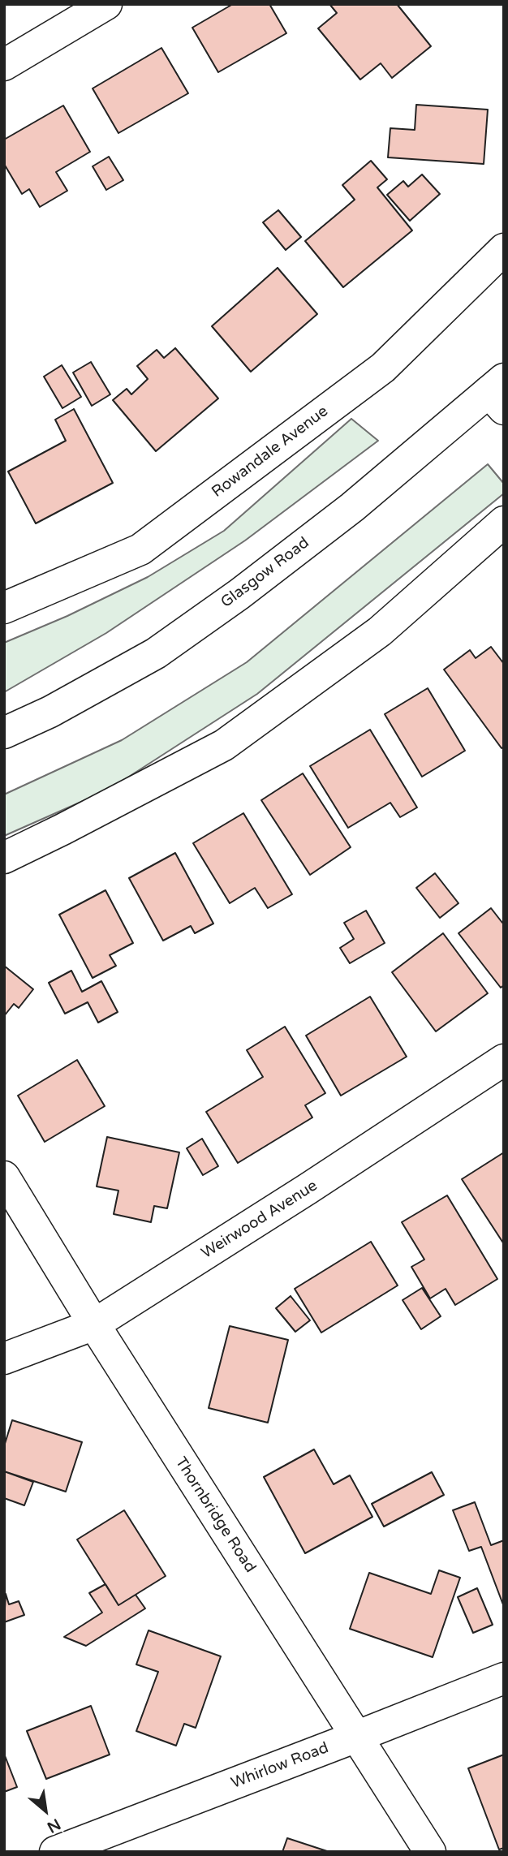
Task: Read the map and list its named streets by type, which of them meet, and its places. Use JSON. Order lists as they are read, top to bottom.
{
  "streets": {
    "street": [
      "Rowandale Avenue",
      "Glasgow Road",
      "Weirwood Avenue",
      "Thornbridge Road",
      "Whirlow Road"
    ]
  },
  "crossings": [
    ["Weirwood Avenue", "Thornbridge Road"],
    ["Thornbridge Road", "Whirlow Road"]
  ],
  "north": "bottom right"
}
